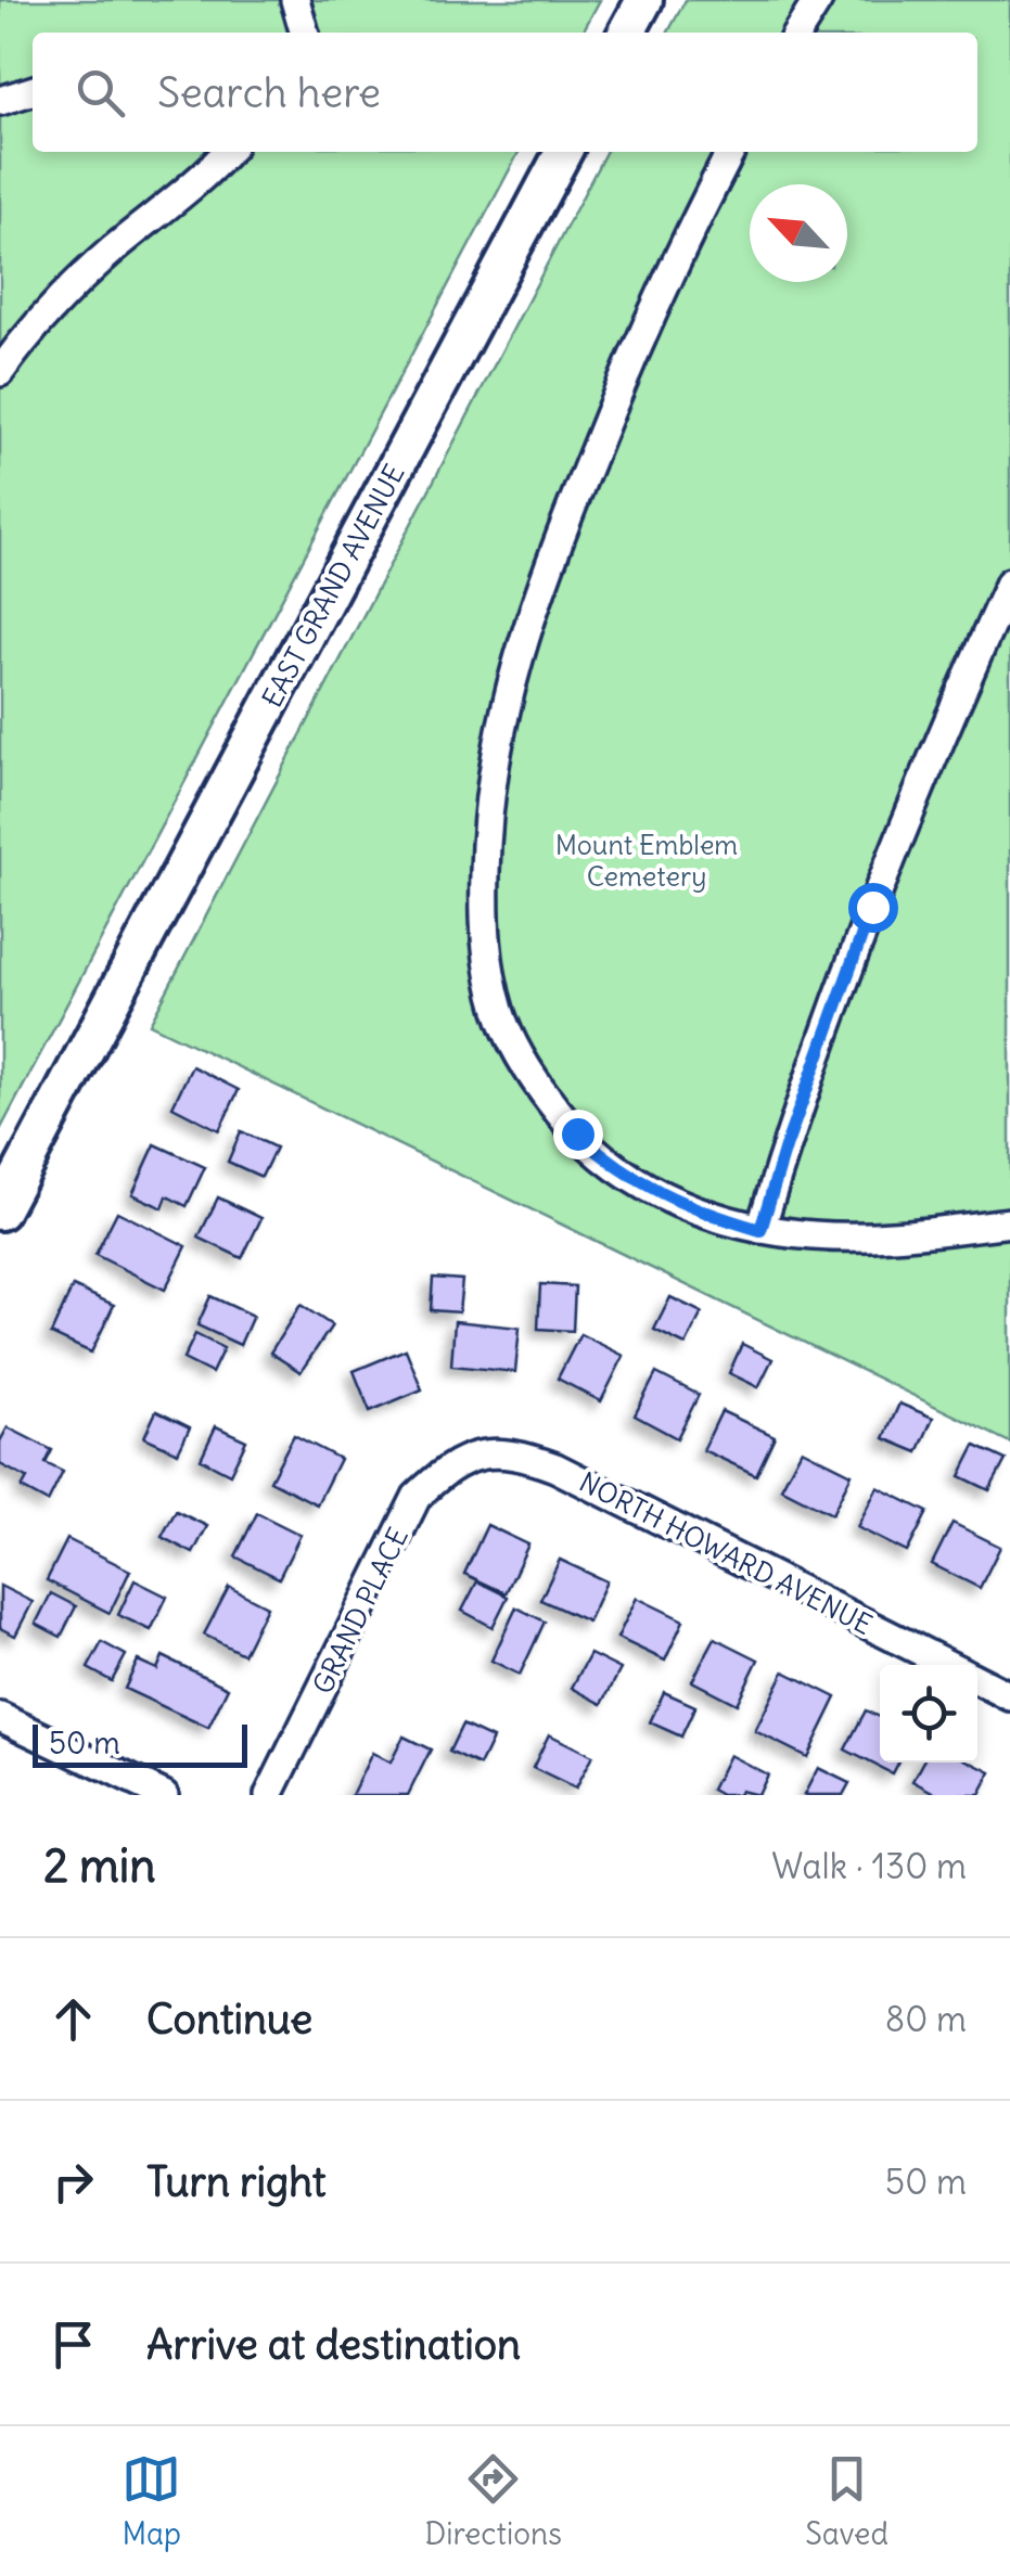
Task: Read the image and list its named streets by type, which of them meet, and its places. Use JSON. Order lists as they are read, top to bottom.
{
  "streets": {
    "main road": ["EAST GRAND AVENUE"],
    "street": ["NORTH HOWARD AVENUE", "GRAND PLACE"]
  },
  "crossings": [
    ["NORTH HOWARD AVENUE", "GRAND PLACE"]
  ],
  "parks": ["Mount Emblem Cemetery"],
  "scale_bar": "50 m",
  "north": "top left",
  "page": {
    "search": "Search here",
    "scale": "50 m",
    "heading": ["2 min", "Walk · 130 m"],
    "list": [
      ["Continue", "80 m"],
      ["Turn right", "50 m"],
      "Arrive at destination"
    ],
    "nav": ["Map", "Directions", "Saved"]
  }
}
